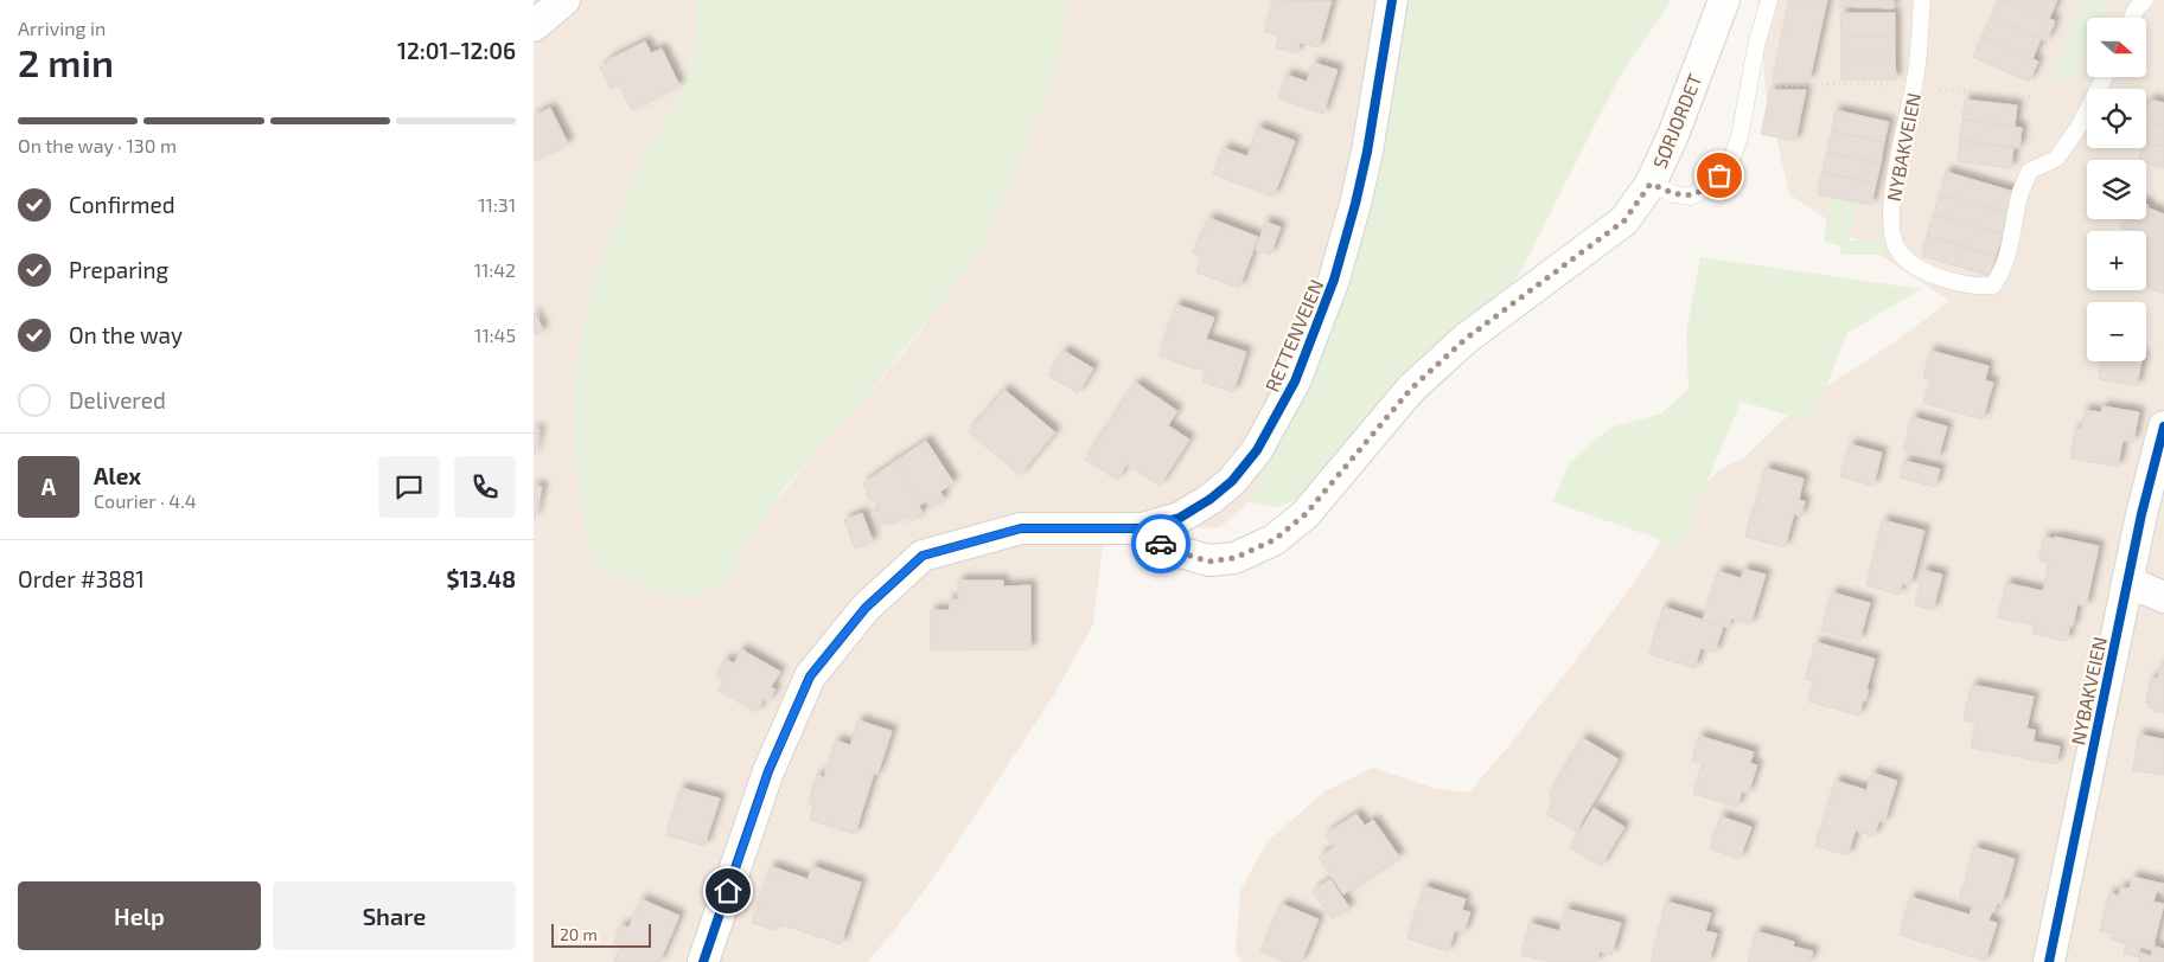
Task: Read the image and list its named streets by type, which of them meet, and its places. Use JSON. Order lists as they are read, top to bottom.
{
  "streets": {
    "street": ["SØRJORDET", "NYBAKVEIEN", "RETTENVEIEN"]
  },
  "crossings": [
    ["SØRJORDET", "RETTENVEIEN"]
  ],
  "scale_bar": "20 m",
  "north": "right",
  "page": {
    "heading": ["2 min", "Arriving in", "12:01–12:06"],
    "panel": [
      "Alex",
      "Courier · 4.4",
      "Order #3881",
      "$13.48"
    ],
    "map_buttons": ["+", "−"],
    "bar": "On the way · 130 m",
    "list": [
      ["Confirmed", "11:31"],
      ["Preparing", "11:42"],
      ["On the way", "11:45"],
      "Delivered"
    ],
    "round": "A",
    "buttons": ["Help", "Share"],
    "scale": "20 m"
  }
}
